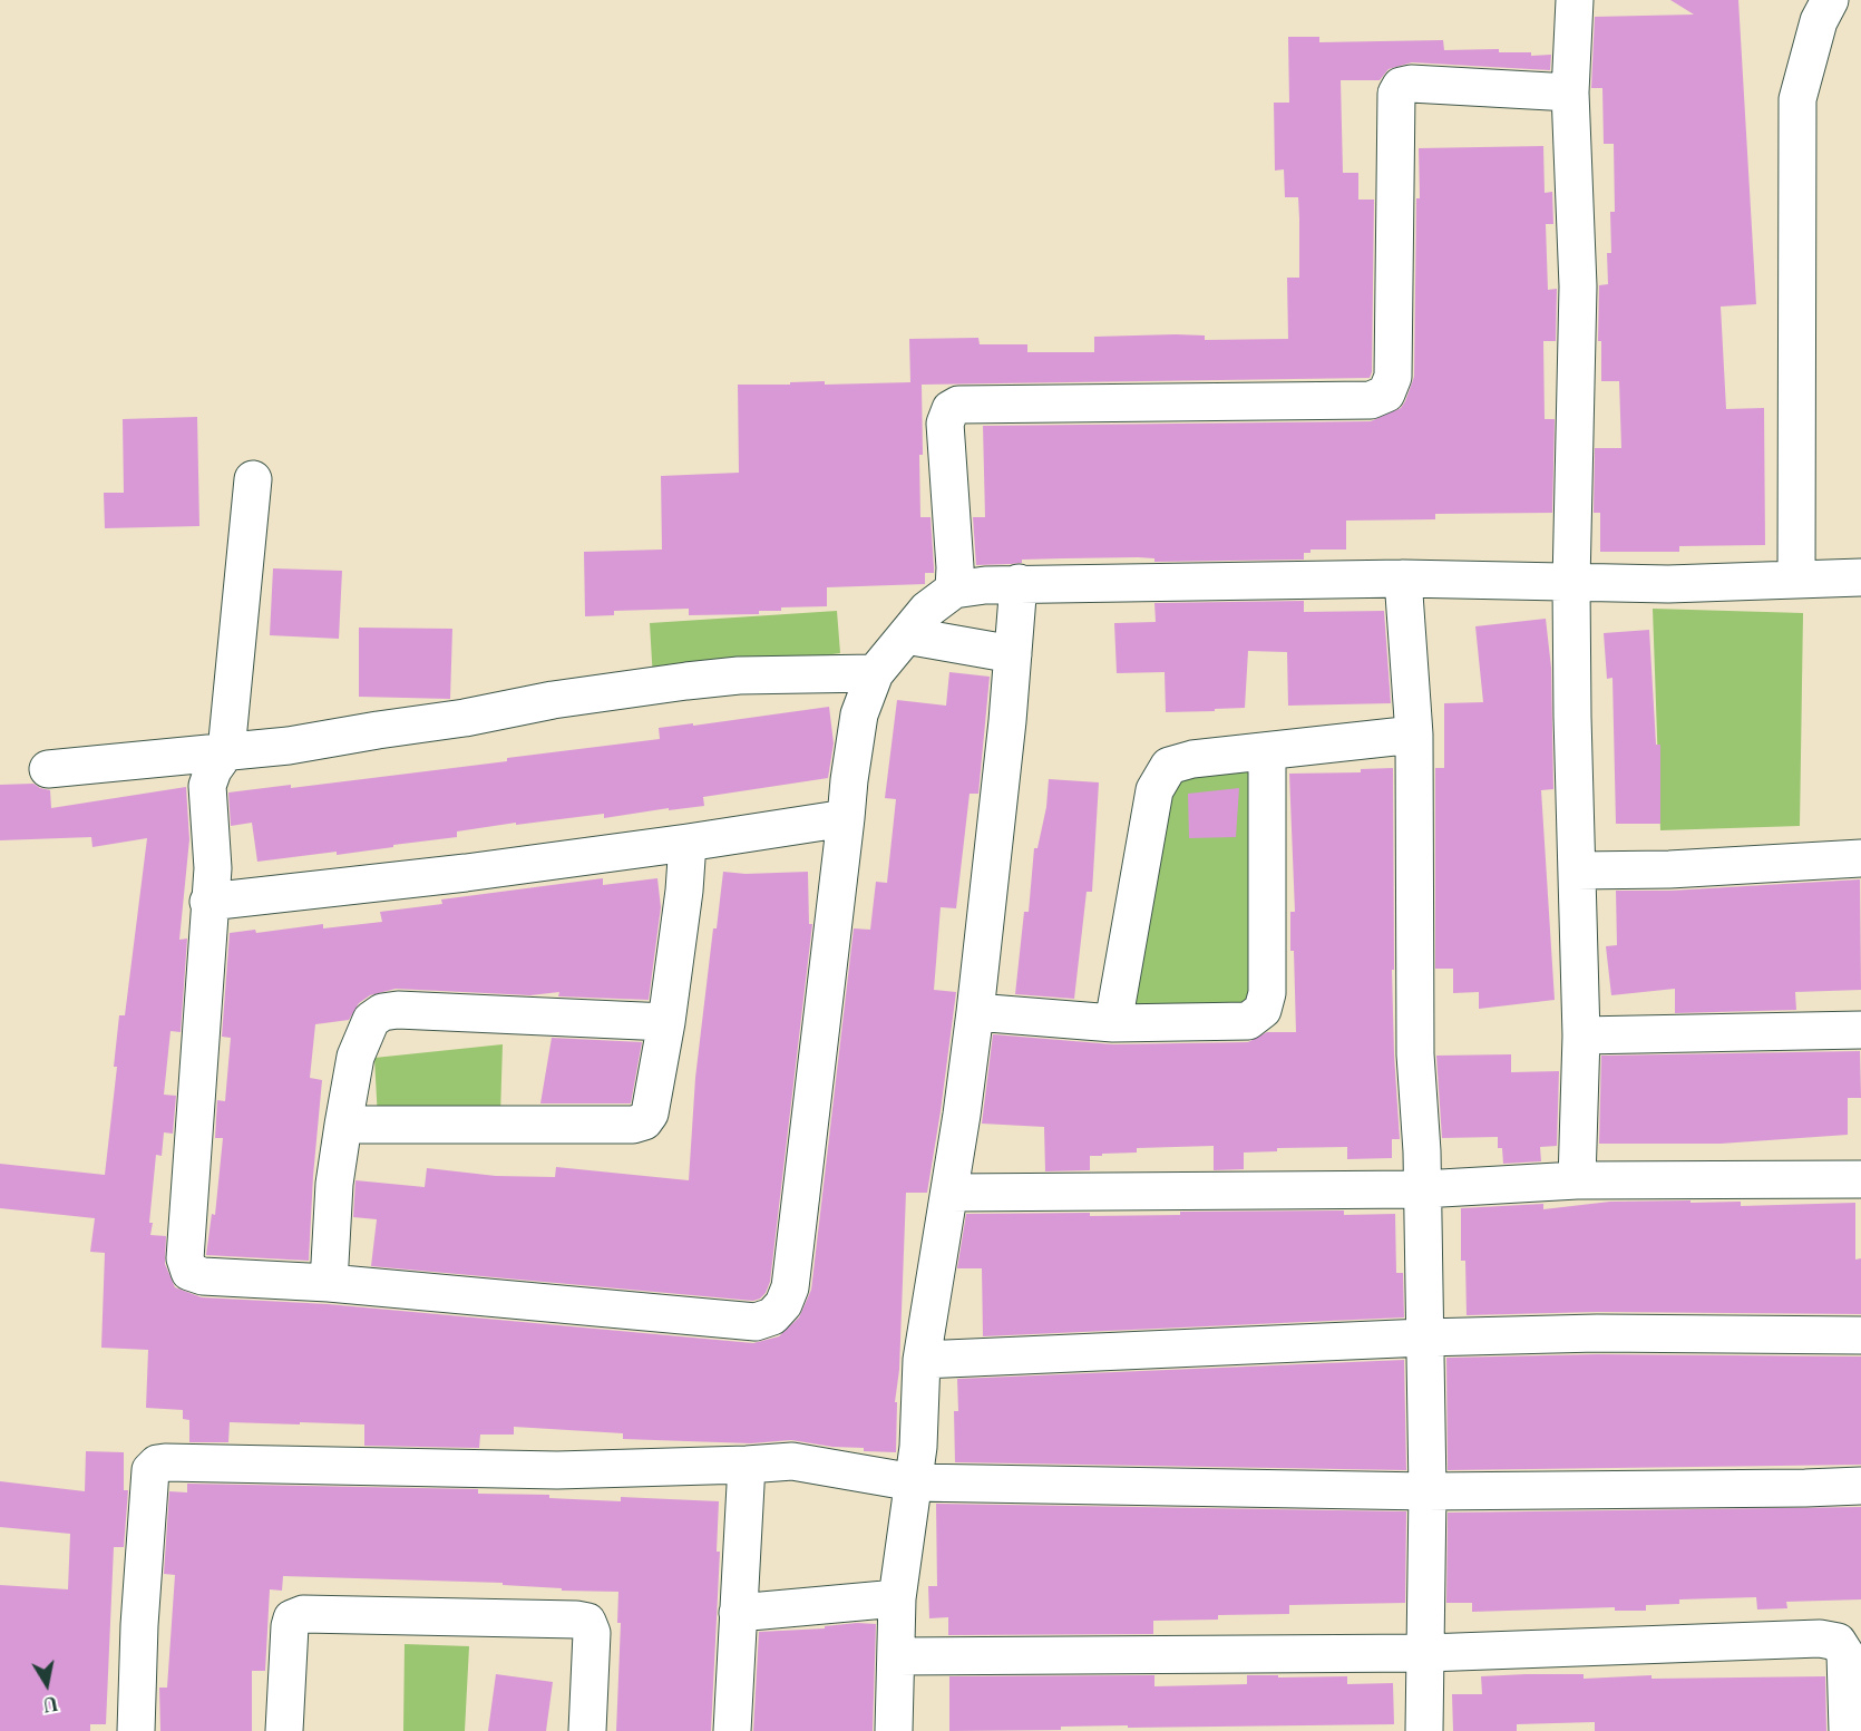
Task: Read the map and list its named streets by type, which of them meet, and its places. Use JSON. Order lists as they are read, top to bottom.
{
  "north": "bottom"
}
